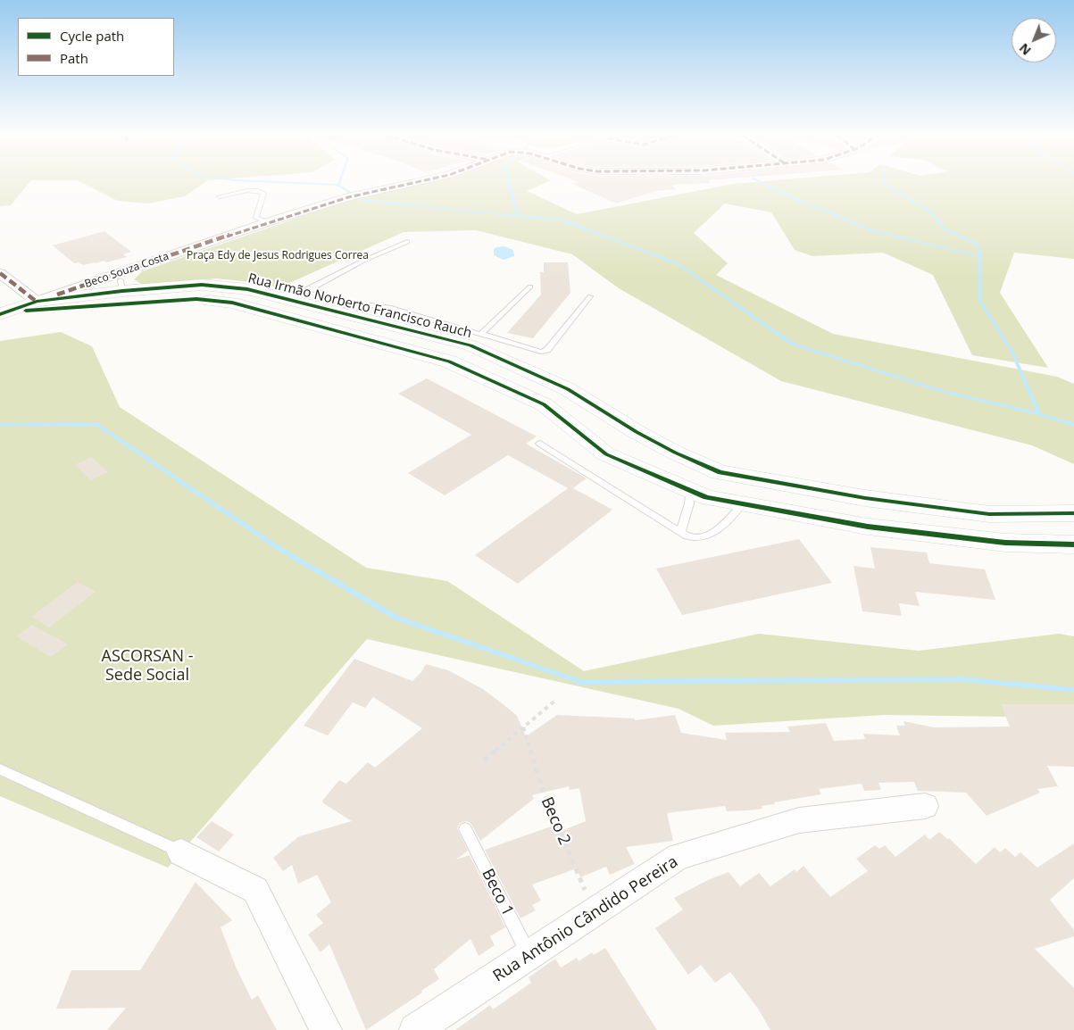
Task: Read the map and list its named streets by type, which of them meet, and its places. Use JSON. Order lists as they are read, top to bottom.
{
  "streets": {
    "street": ["Beco Souza Costa", "Rua Irmão Norberto Francisco Rauch", "Rua Antônio Cândido Pereira"],
    "lane": ["Beco 1"],
    "path": ["Beco 2"]
  },
  "crossings": [
    ["Beco Souza Costa", "Rua Irmão Norberto Francisco Rauch"],
    ["Beco 2", "Rua Antônio Cândido Pereira"],
    ["Beco 1", "Rua Antônio Cândido Pereira"]
  ],
  "parks": ["Praça Edy de Jesus Rodrigues Correa", "ASCORSAN - Sede Social"],
  "legend": ["Cycle path", "Path"],
  "north": "bottom left"
}
